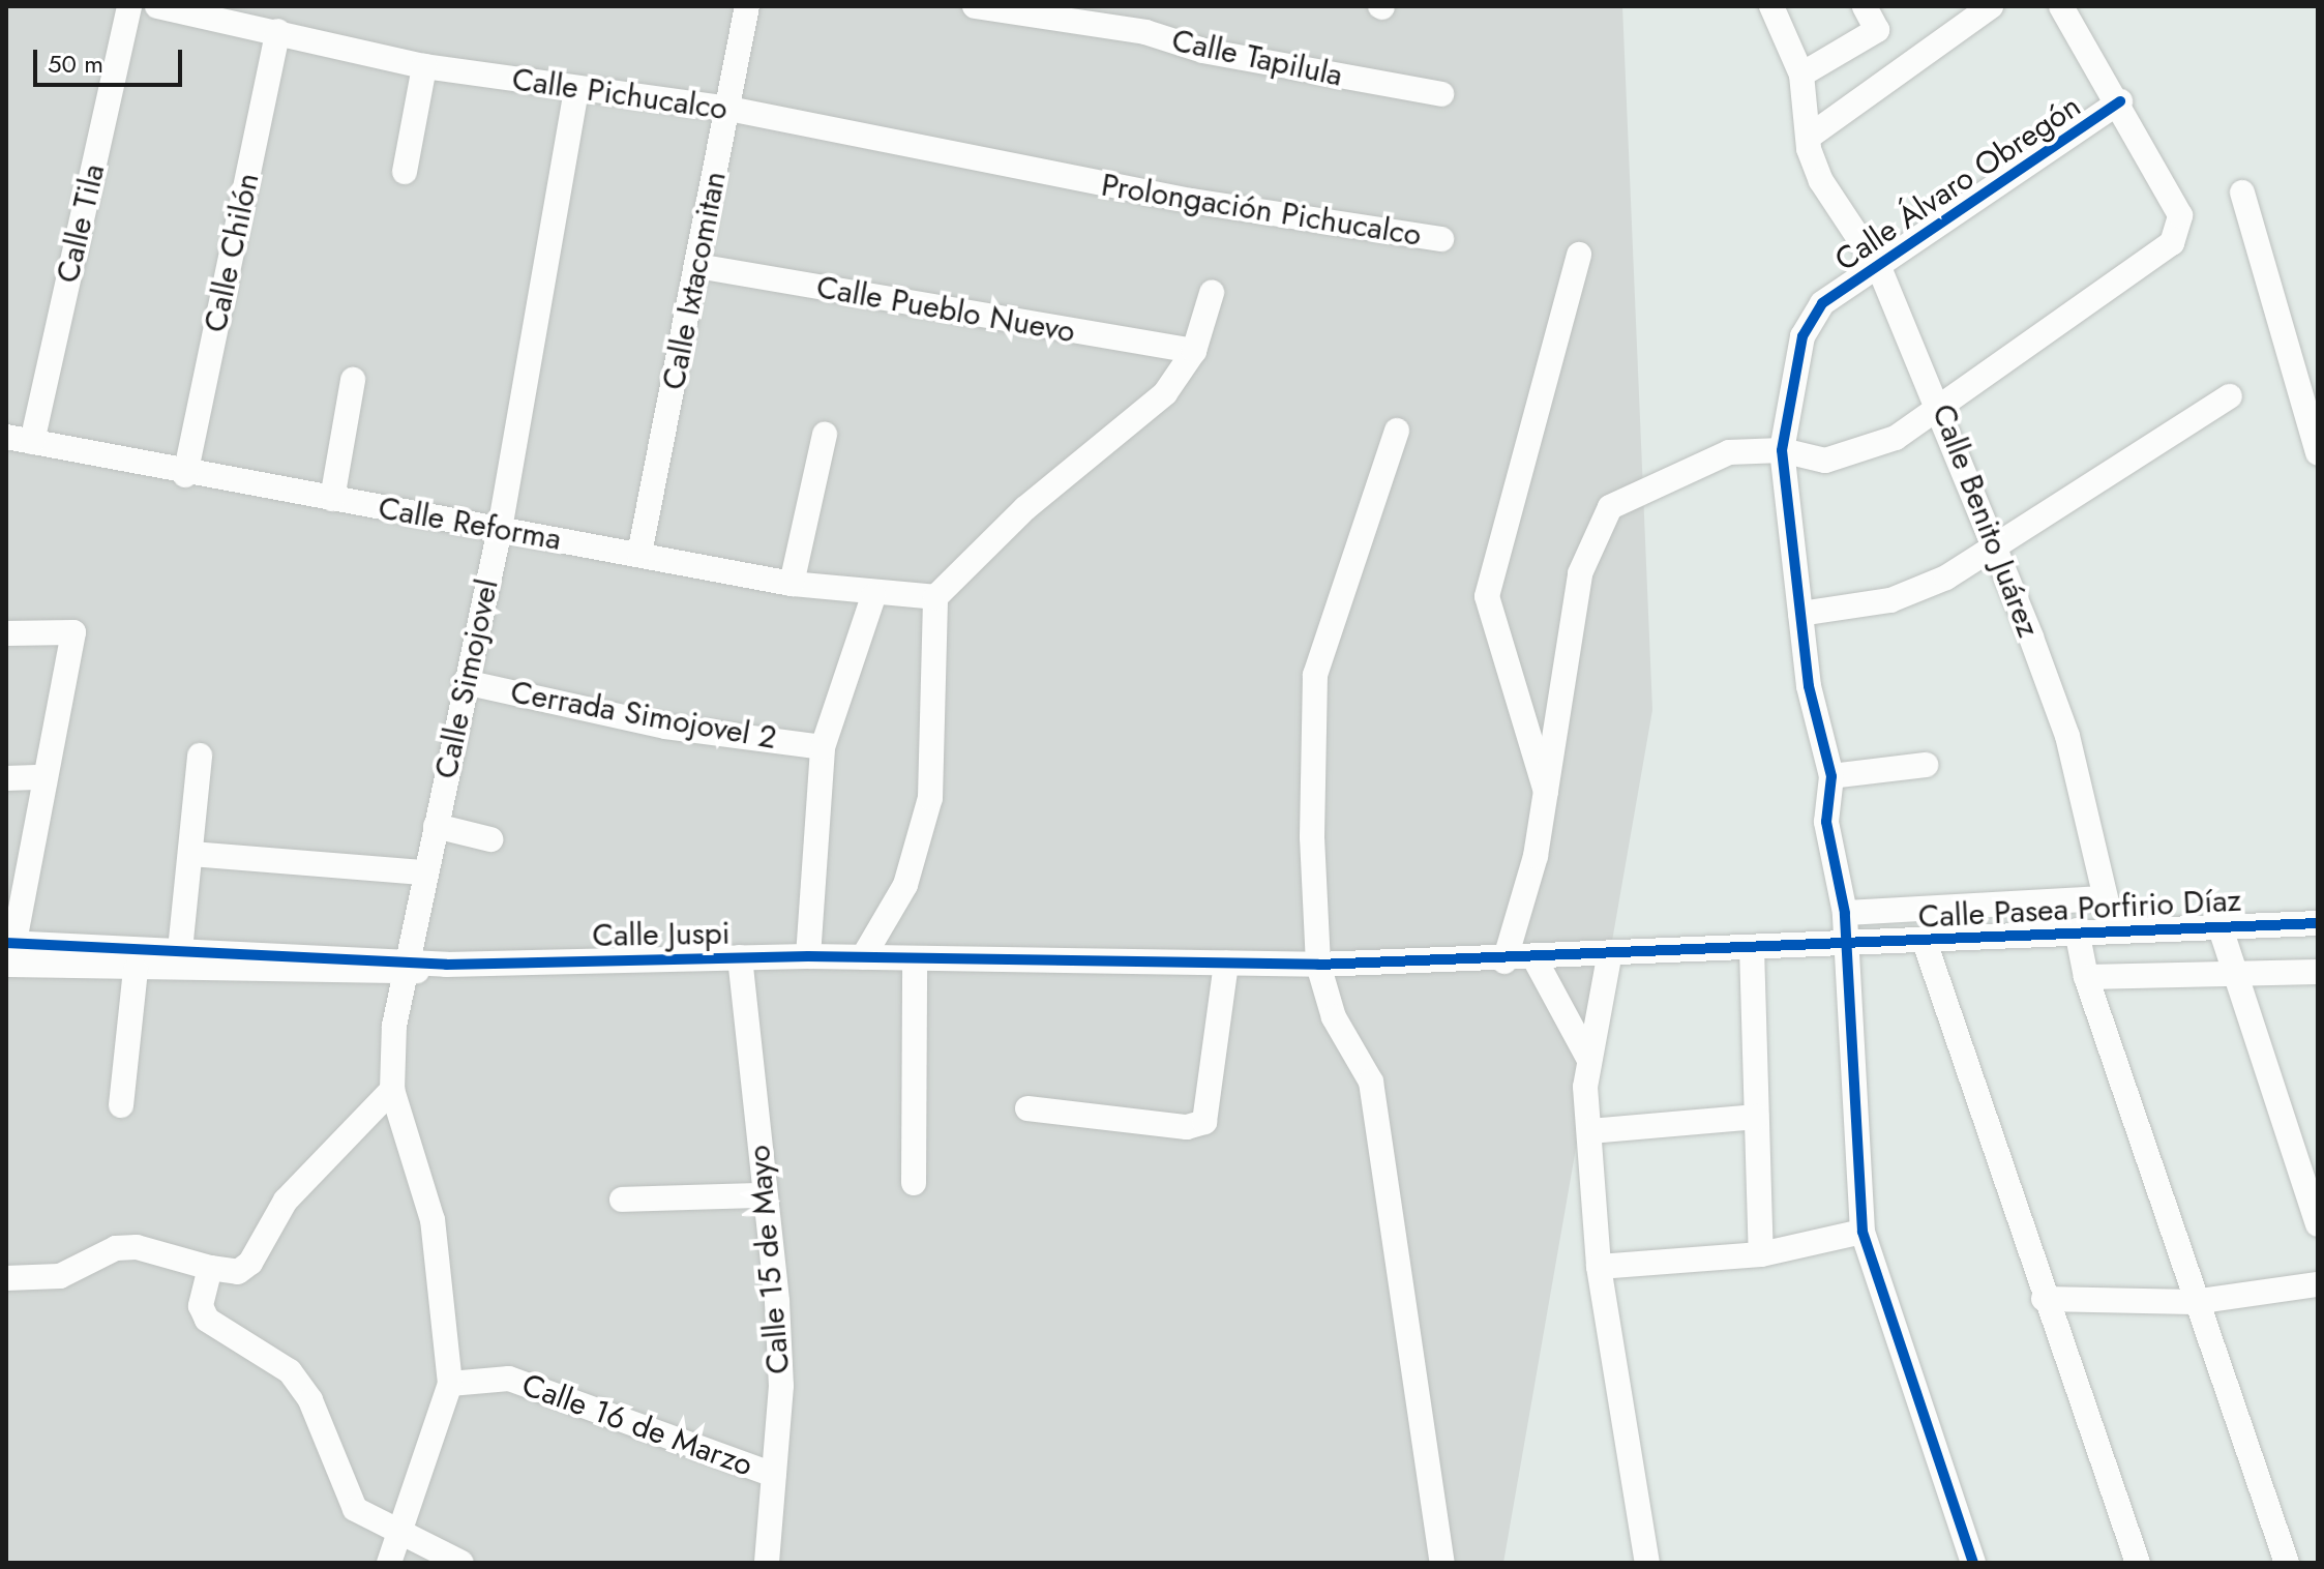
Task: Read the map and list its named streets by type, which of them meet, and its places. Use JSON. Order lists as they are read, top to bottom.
{
  "streets": {
    "street": [
      "Calle Tapilula",
      "Calle Pichucalco",
      "Calle Álvaro Obregón",
      "Prolongación Pichucalco",
      "Calle Tila",
      "Calle Chilón",
      "Calle Ixtacomitan",
      "Calle Pueblo Nuevo",
      "Calle Benito Juárez",
      "Calle Reforma",
      "Calle Simojovel",
      "Cerrada Simojovel 2",
      "Calle Pasea Porfirio Díaz",
      "Calle Juspi",
      "Calle 15 de Mayo",
      "Calle 16 de Marzo"
    ]
  },
  "crossings": [
    ["Calle Pichucalco", "Prolongación Pichucalco"],
    ["Calle Pichucalco", "Calle Chilón"],
    ["Calle Pichucalco", "Calle Ixtacomitan"],
    ["Calle Pichucalco", "Calle Simojovel"],
    ["Calle Álvaro Obregón", "Calle Benito Juárez"],
    ["Calle Tila", "Calle Reforma"],
    ["Calle Chilón", "Calle Reforma"],
    ["Calle Ixtacomitan", "Calle Pueblo Nuevo"],
    ["Calle Ixtacomitan", "Calle Reforma"],
    ["Calle Benito Juárez", "Calle Pasea Porfirio Díaz"],
    ["Calle Reforma", "Calle Simojovel"],
    ["Calle Simojovel", "Cerrada Simojovel 2"],
    ["Calle Simojovel", "Calle Juspi"],
    ["Calle Pasea Porfirio Díaz", "Calle Juspi"],
    ["Calle Juspi", "Calle 15 de Mayo"],
    ["Calle 15 de Mayo", "Calle 16 de Marzo"]
  ],
  "scale_bar": "50 m"
}
